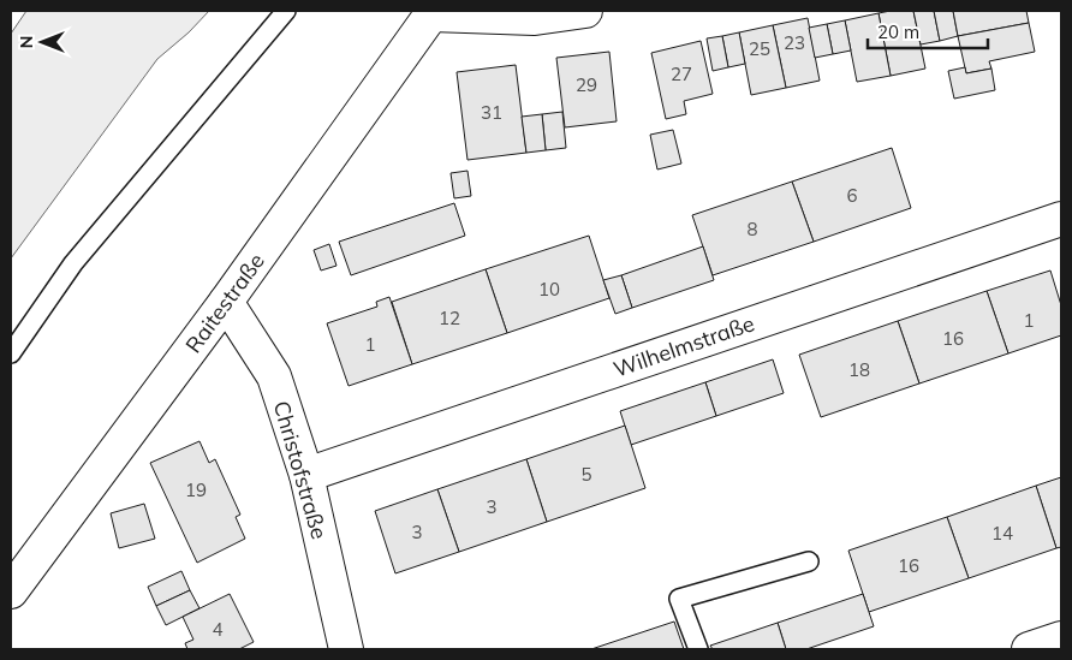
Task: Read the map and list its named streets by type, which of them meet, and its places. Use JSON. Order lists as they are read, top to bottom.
{
  "streets": {
    "street": ["Raitestraße", "Wilhelmstraße", "Christofstraße"]
  },
  "crossings": [
    ["Raitestraße", "Christofstraße"],
    ["Wilhelmstraße", "Christofstraße"]
  ],
  "house_numbers": [
    "23",
    "25",
    "27",
    "29",
    "31",
    "6",
    "8",
    "10",
    "12",
    "1",
    "16",
    "1",
    "18",
    "5",
    "19",
    "3",
    "3",
    "14",
    "16",
    "4"
  ],
  "scale_bar": "20 m",
  "north": "left"
}
